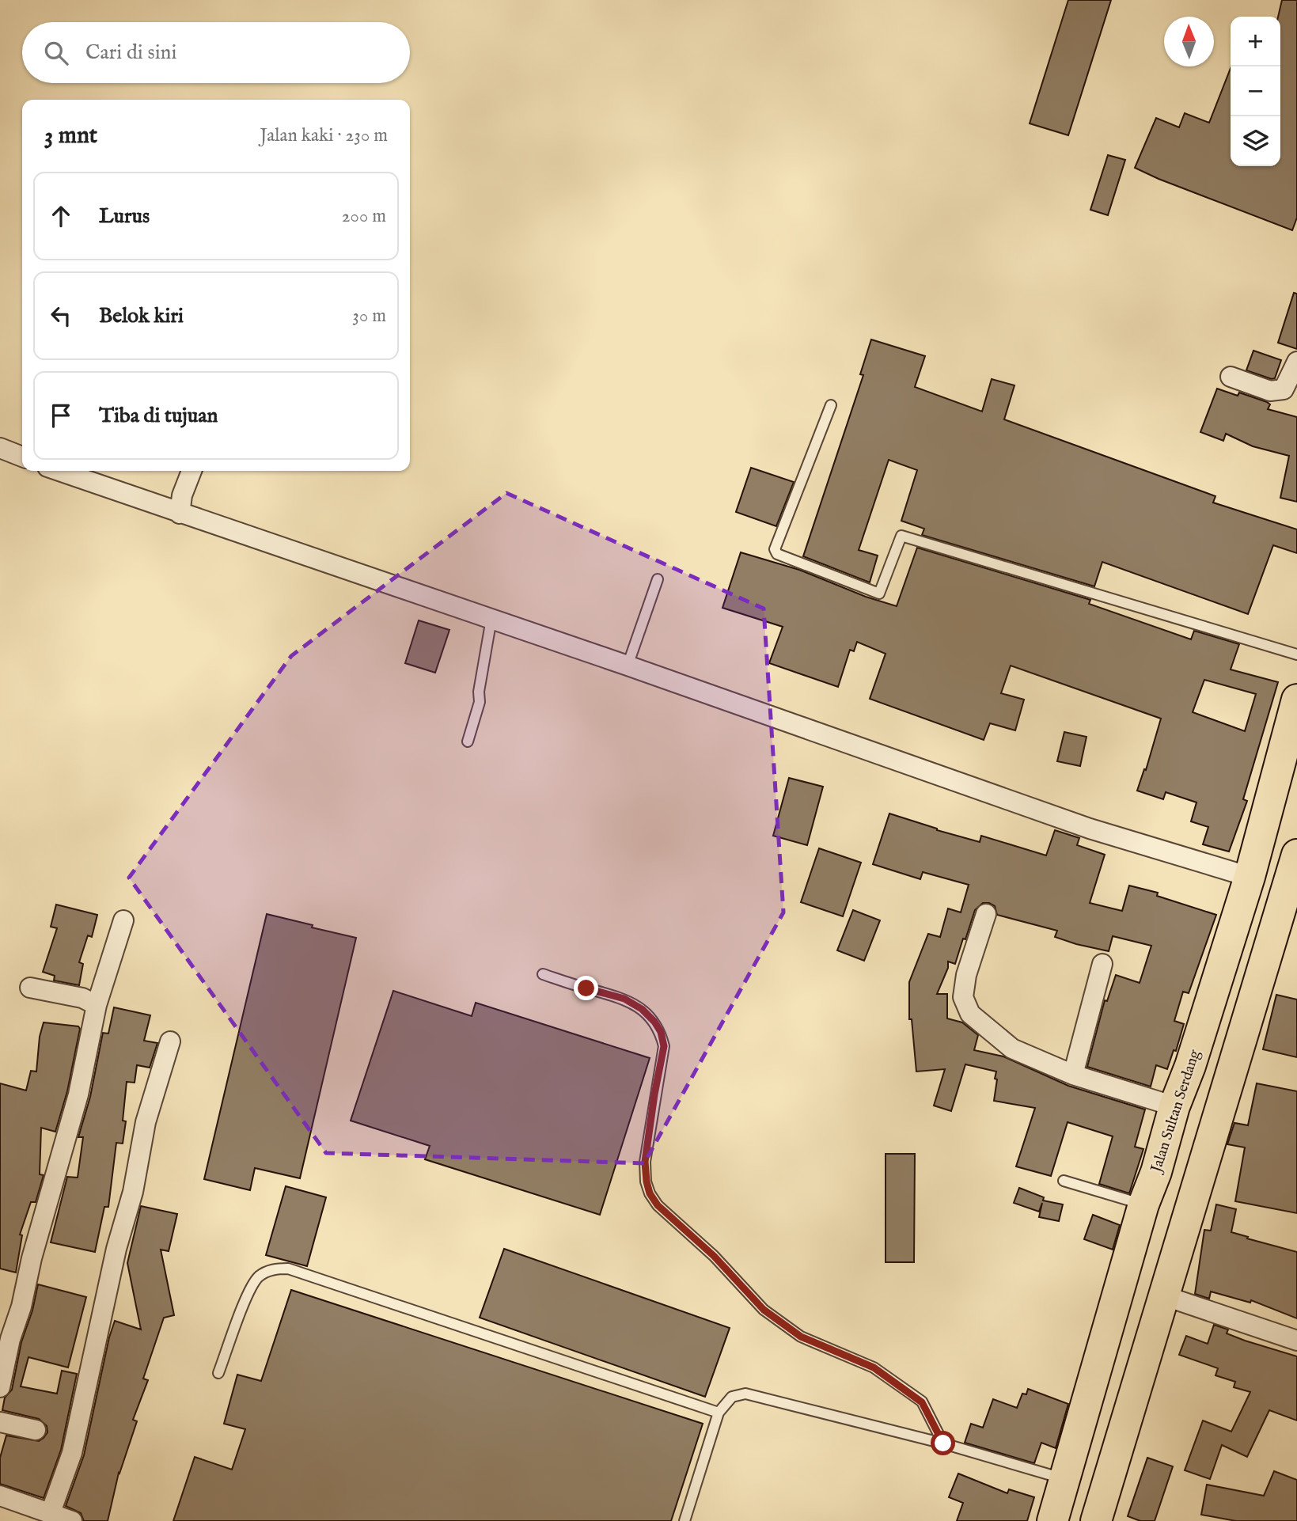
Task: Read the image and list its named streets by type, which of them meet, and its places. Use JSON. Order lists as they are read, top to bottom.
{
  "streets": {
    "highway": ["Jalan Sultan Serdang"]
  },
  "north": "top",
  "page": {
    "map_buttons": ["+", "−"],
    "search": "Cari di sini",
    "heading": ["3 mnt", "Jalan kaki · 230 m"],
    "list": [
      ["Lurus", "200 m"],
      ["Belok kiri", "30 m"],
      "Tiba di tujuan"
    ]
  }
}
